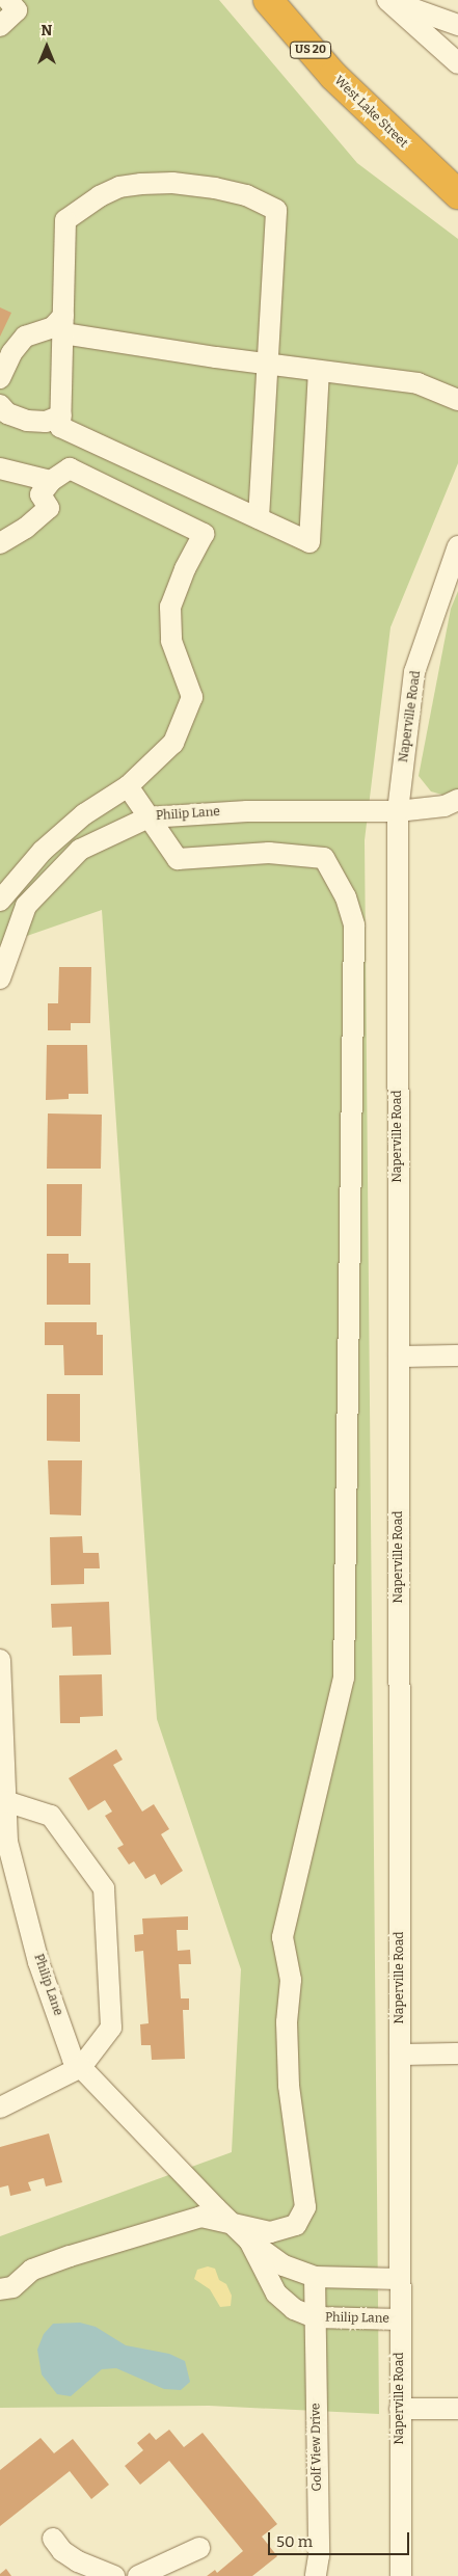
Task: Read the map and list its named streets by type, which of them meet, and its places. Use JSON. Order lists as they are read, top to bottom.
{
  "streets": {
    "highway": ["US 20", "West Lake Street"],
    "street": ["Naperville Road", "Philip Lane", "Golf View Drive"]
  },
  "crossings": [
    ["Naperville Road", "Philip Lane"],
    ["Philip Lane", "Golf View Drive"]
  ],
  "scale_bar": "50 m",
  "north": "top"
}
